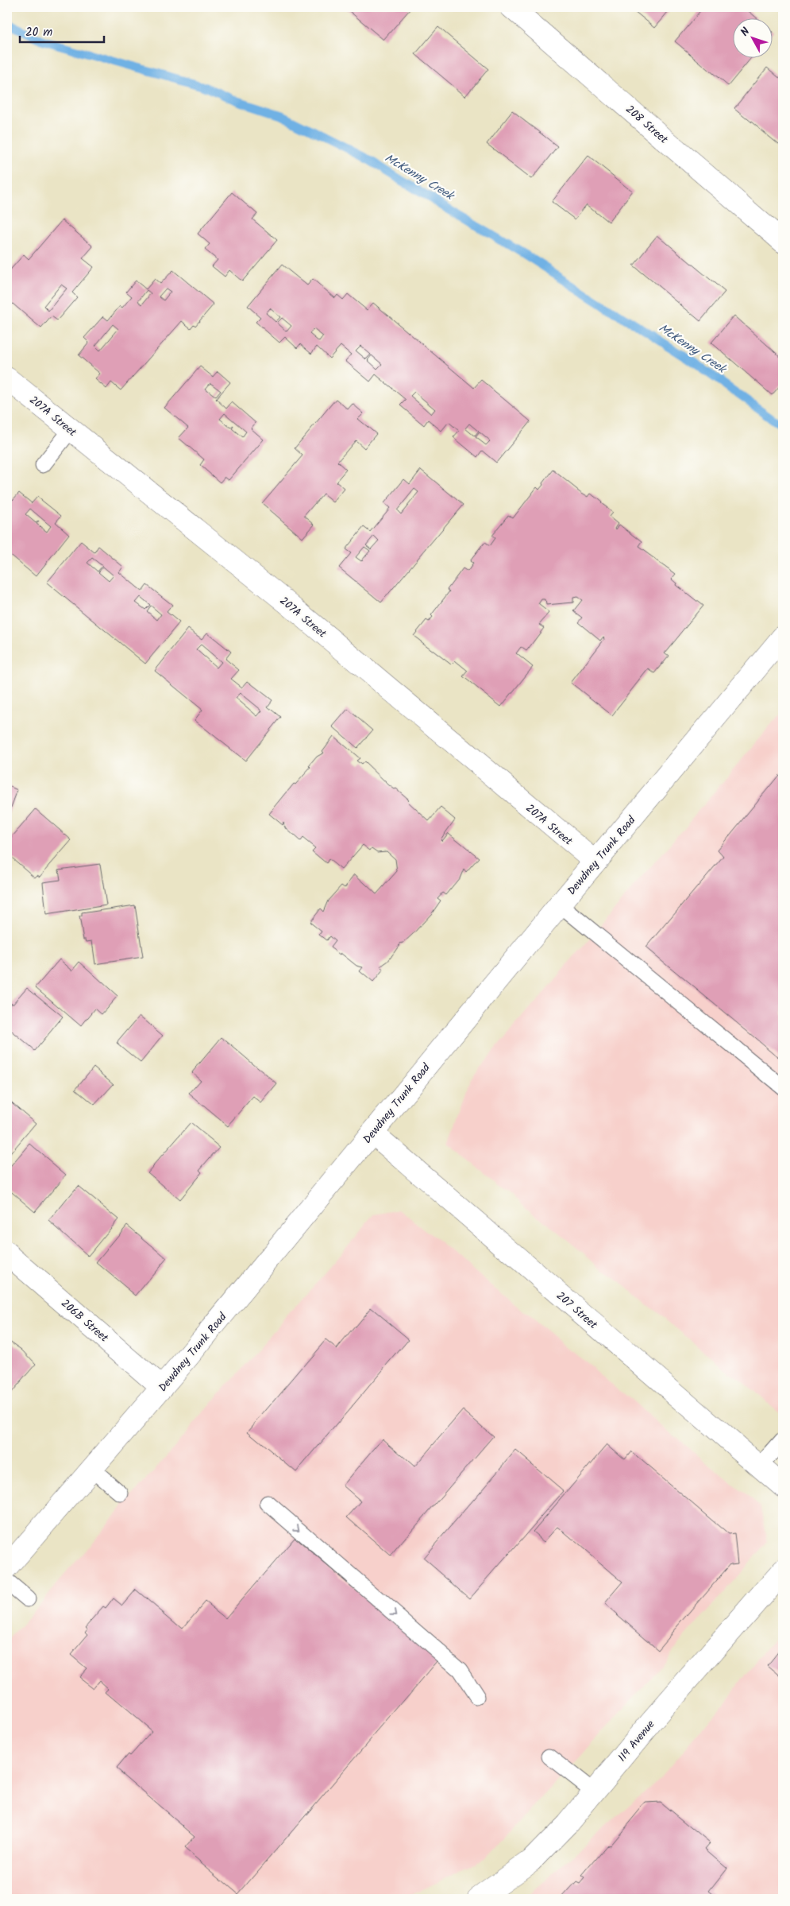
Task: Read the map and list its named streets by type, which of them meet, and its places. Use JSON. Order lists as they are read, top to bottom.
{
  "streets": {
    "street": [
      "208 Street",
      "207A Street",
      "Dewdney Trunk Road",
      "207 Street",
      "206B Street",
      "119 Avenue"
    ]
  },
  "crossings": [
    ["207A Street", "Dewdney Trunk Road"],
    ["Dewdney Trunk Road", "207 Street"],
    ["Dewdney Trunk Road", "206B Street"]
  ],
  "water": ["McKenny Creek"],
  "scale_bar": "20 m",
  "north": "top left"
}
